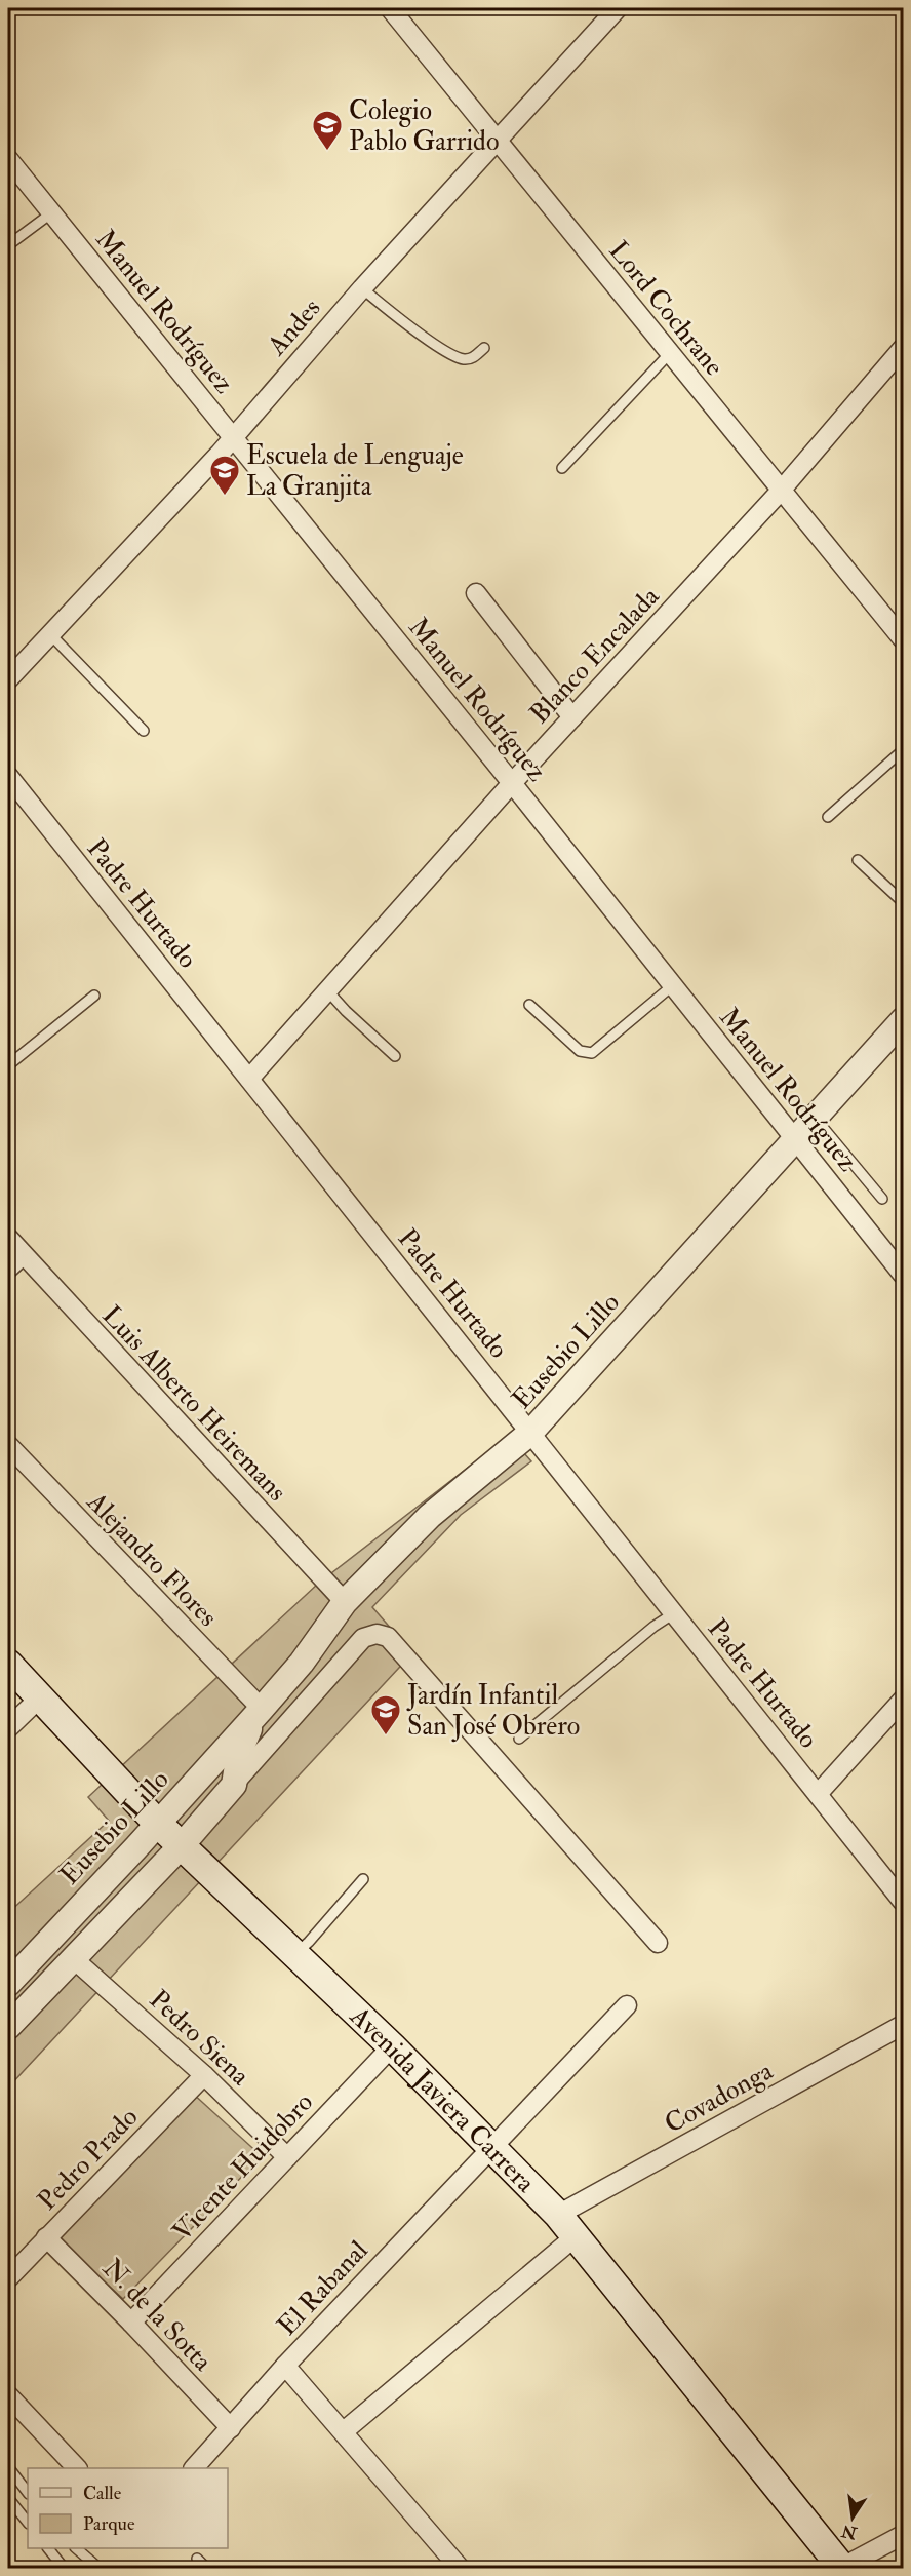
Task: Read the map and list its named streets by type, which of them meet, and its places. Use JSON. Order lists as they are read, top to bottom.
{
  "streets": {
    "main road": ["Avenida Javiera Carrera"],
    "street": [
      "Lord Cochrane",
      "Manuel Rodríguez",
      "Andes",
      "Blanco Encalada",
      "Padre Hurtado",
      "Eusebio Lillo",
      "Luis Alberto Heiremans",
      "Alejandro Flores",
      "Pedro Siena",
      "Covadonga",
      "Pedro Prado",
      "Vicente Huidobro",
      "El Rabanal",
      "N. de la Sotta"
    ]
  },
  "crossings": [
    ["Lord Cochrane", "Andes"],
    ["Lord Cochrane", "Blanco Encalada"],
    ["Manuel Rodríguez", "Andes"],
    ["Manuel Rodríguez", "Blanco Encalada"],
    ["Manuel Rodríguez", "Eusebio Lillo"],
    ["Blanco Encalada", "Padre Hurtado"],
    ["Padre Hurtado", "Eusebio Lillo"],
    ["Eusebio Lillo", "Luis Alberto Heiremans"],
    ["Eusebio Lillo", "Alejandro Flores"],
    ["Eusebio Lillo", "Pedro Siena"],
    ["Eusebio Lillo", "Avenida Javiera Carrera"],
    ["Pedro Siena", "Pedro Prado"],
    ["Pedro Siena", "Vicente Huidobro"],
    ["Covadonga", "Avenida Javiera Carrera"],
    ["Avenida Javiera Carrera", "Vicente Huidobro"],
    ["Avenida Javiera Carrera", "El Rabanal"],
    ["Pedro Prado", "N. de la Sotta"],
    ["Vicente Huidobro", "N. de la Sotta"],
    ["El Rabanal", "N. de la Sotta"]
  ],
  "places": {
    "school or university": ["Colegio Pablo Garrido", "Escuela de Lenguaje La Granjita", "Jardín Infantil San José Obrero"]
  },
  "legend": ["Calle", "Parque"],
  "north": "bottom"
}
